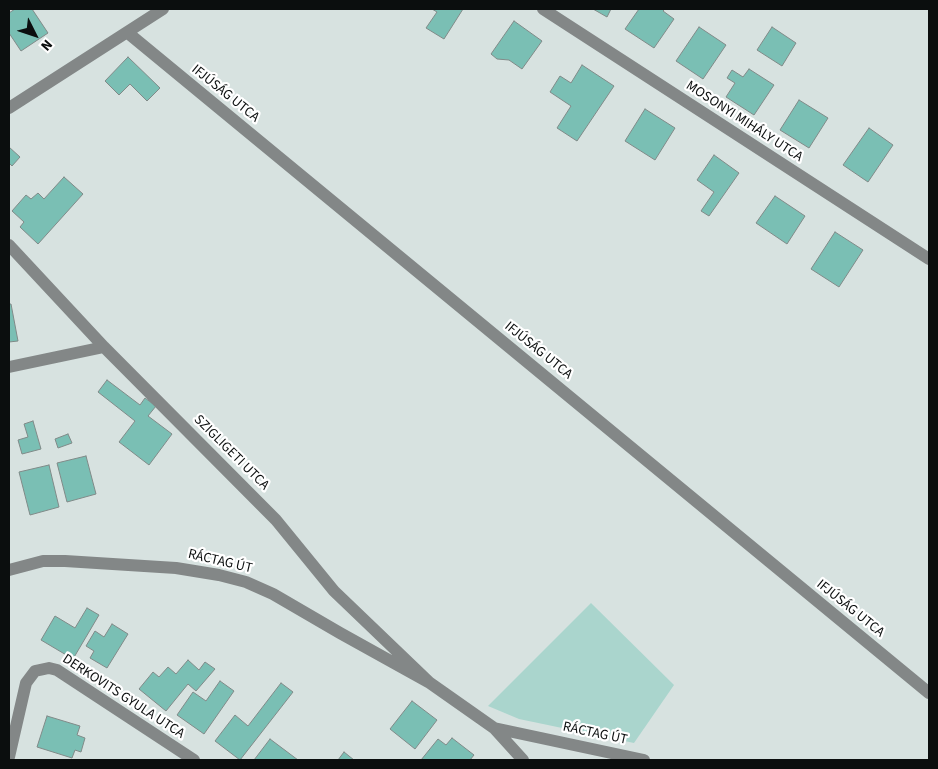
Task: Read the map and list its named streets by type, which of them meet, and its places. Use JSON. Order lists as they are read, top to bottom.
{
  "streets": {
    "street": [
      "IFJÚSÁG UTCA",
      "MOSONYI MIHÁLY UTCA",
      "SZIGLIGETI UTCA",
      "RÁCTAG ÚT",
      "DERKOVITS GYULA UTCA"
    ]
  },
  "crossings": [
    ["SZIGLIGETI UTCA", "RÁCTAG ÚT"]
  ],
  "north": "bottom right"
}
